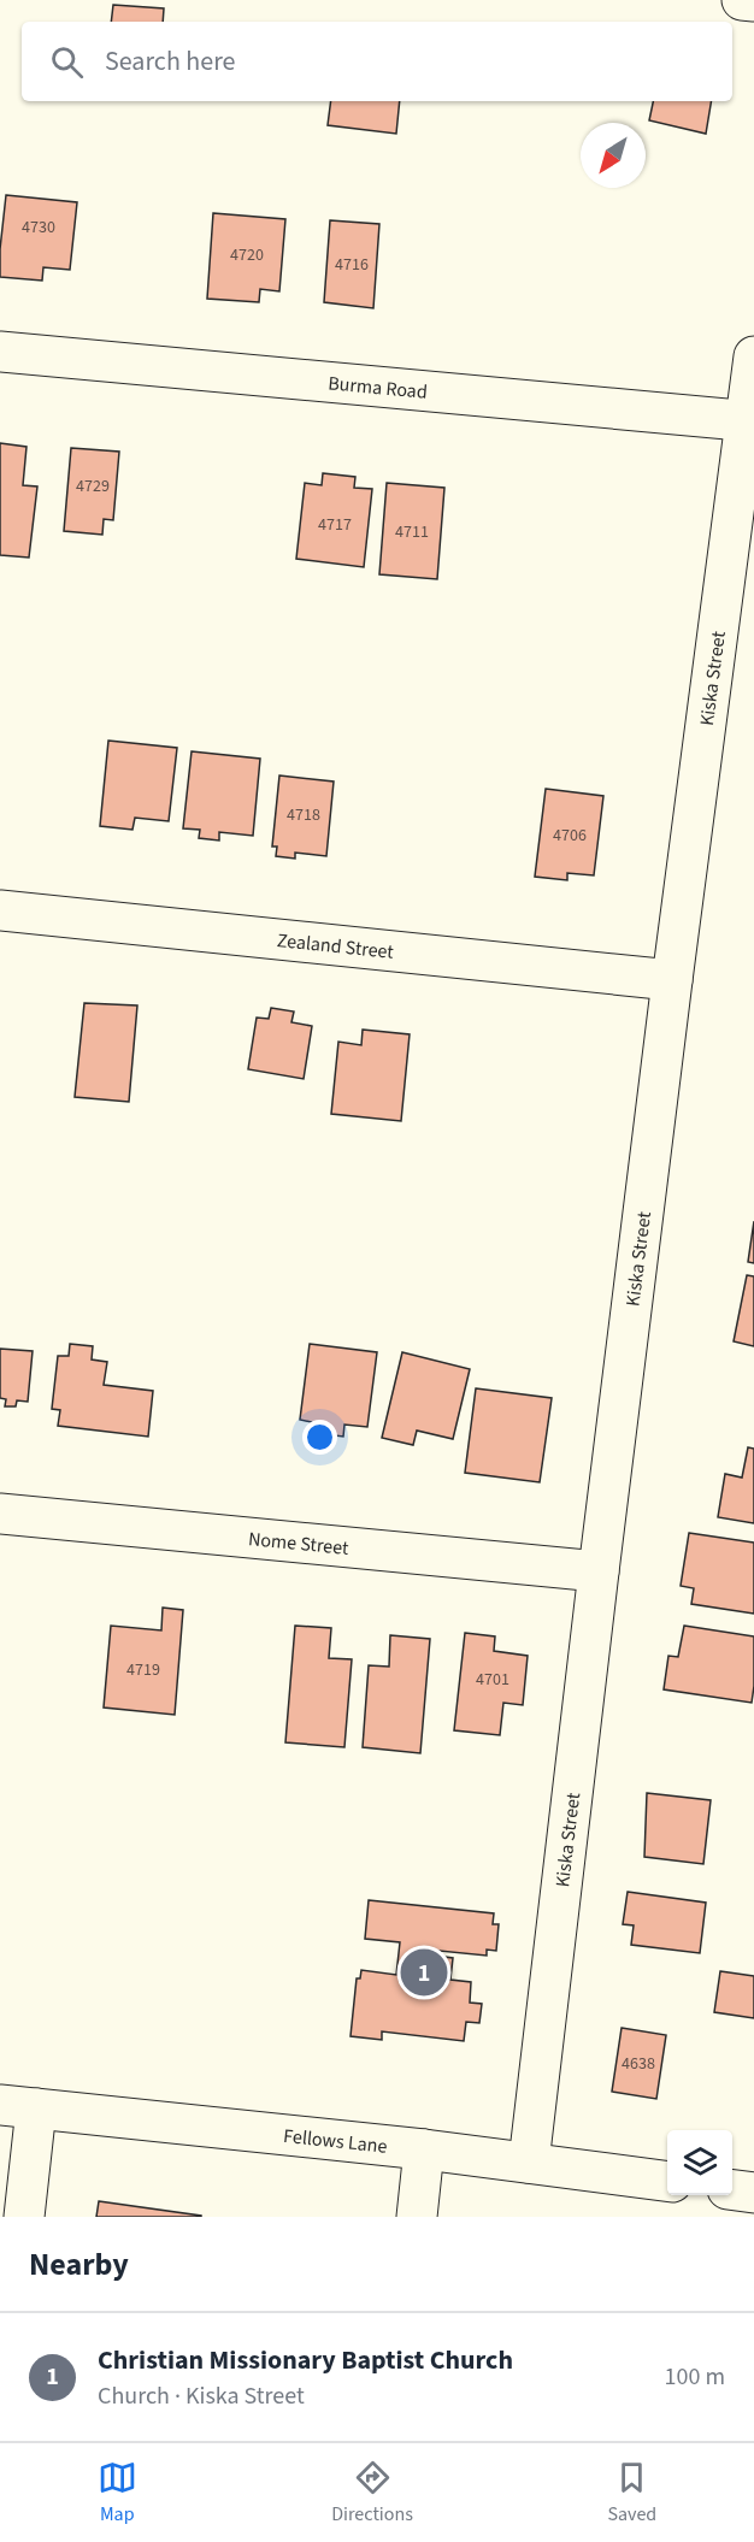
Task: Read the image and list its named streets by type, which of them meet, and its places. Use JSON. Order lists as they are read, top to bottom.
{
  "streets": {
    "street": [
      "Burma Road",
      "Kiska Street",
      "Zealand Street",
      "Nome Street",
      "Fellows Lane"
    ]
  },
  "crossings": [
    ["Burma Road", "Kiska Street"],
    ["Kiska Street", "Zealand Street"],
    ["Kiska Street", "Nome Street"],
    ["Kiska Street", "Fellows Lane"]
  ],
  "house_numbers": [
    "4730",
    "4720",
    "4716",
    "4729",
    "4717",
    "4711",
    "4718",
    "4706",
    "4719",
    "4701",
    "4638"
  ],
  "north": "bottom left",
  "page": {
    "search": "Search here",
    "pins": "1",
    "heading": "Nearby",
    "list": [
      {
        "mark": "1",
        "name": "Christian Missionary Baptist Church",
        "note": "Church · Kiska Street",
        "value": "100 m"
      }
    ],
    "nav": ["Map", "Directions", "Saved"]
  }
}
